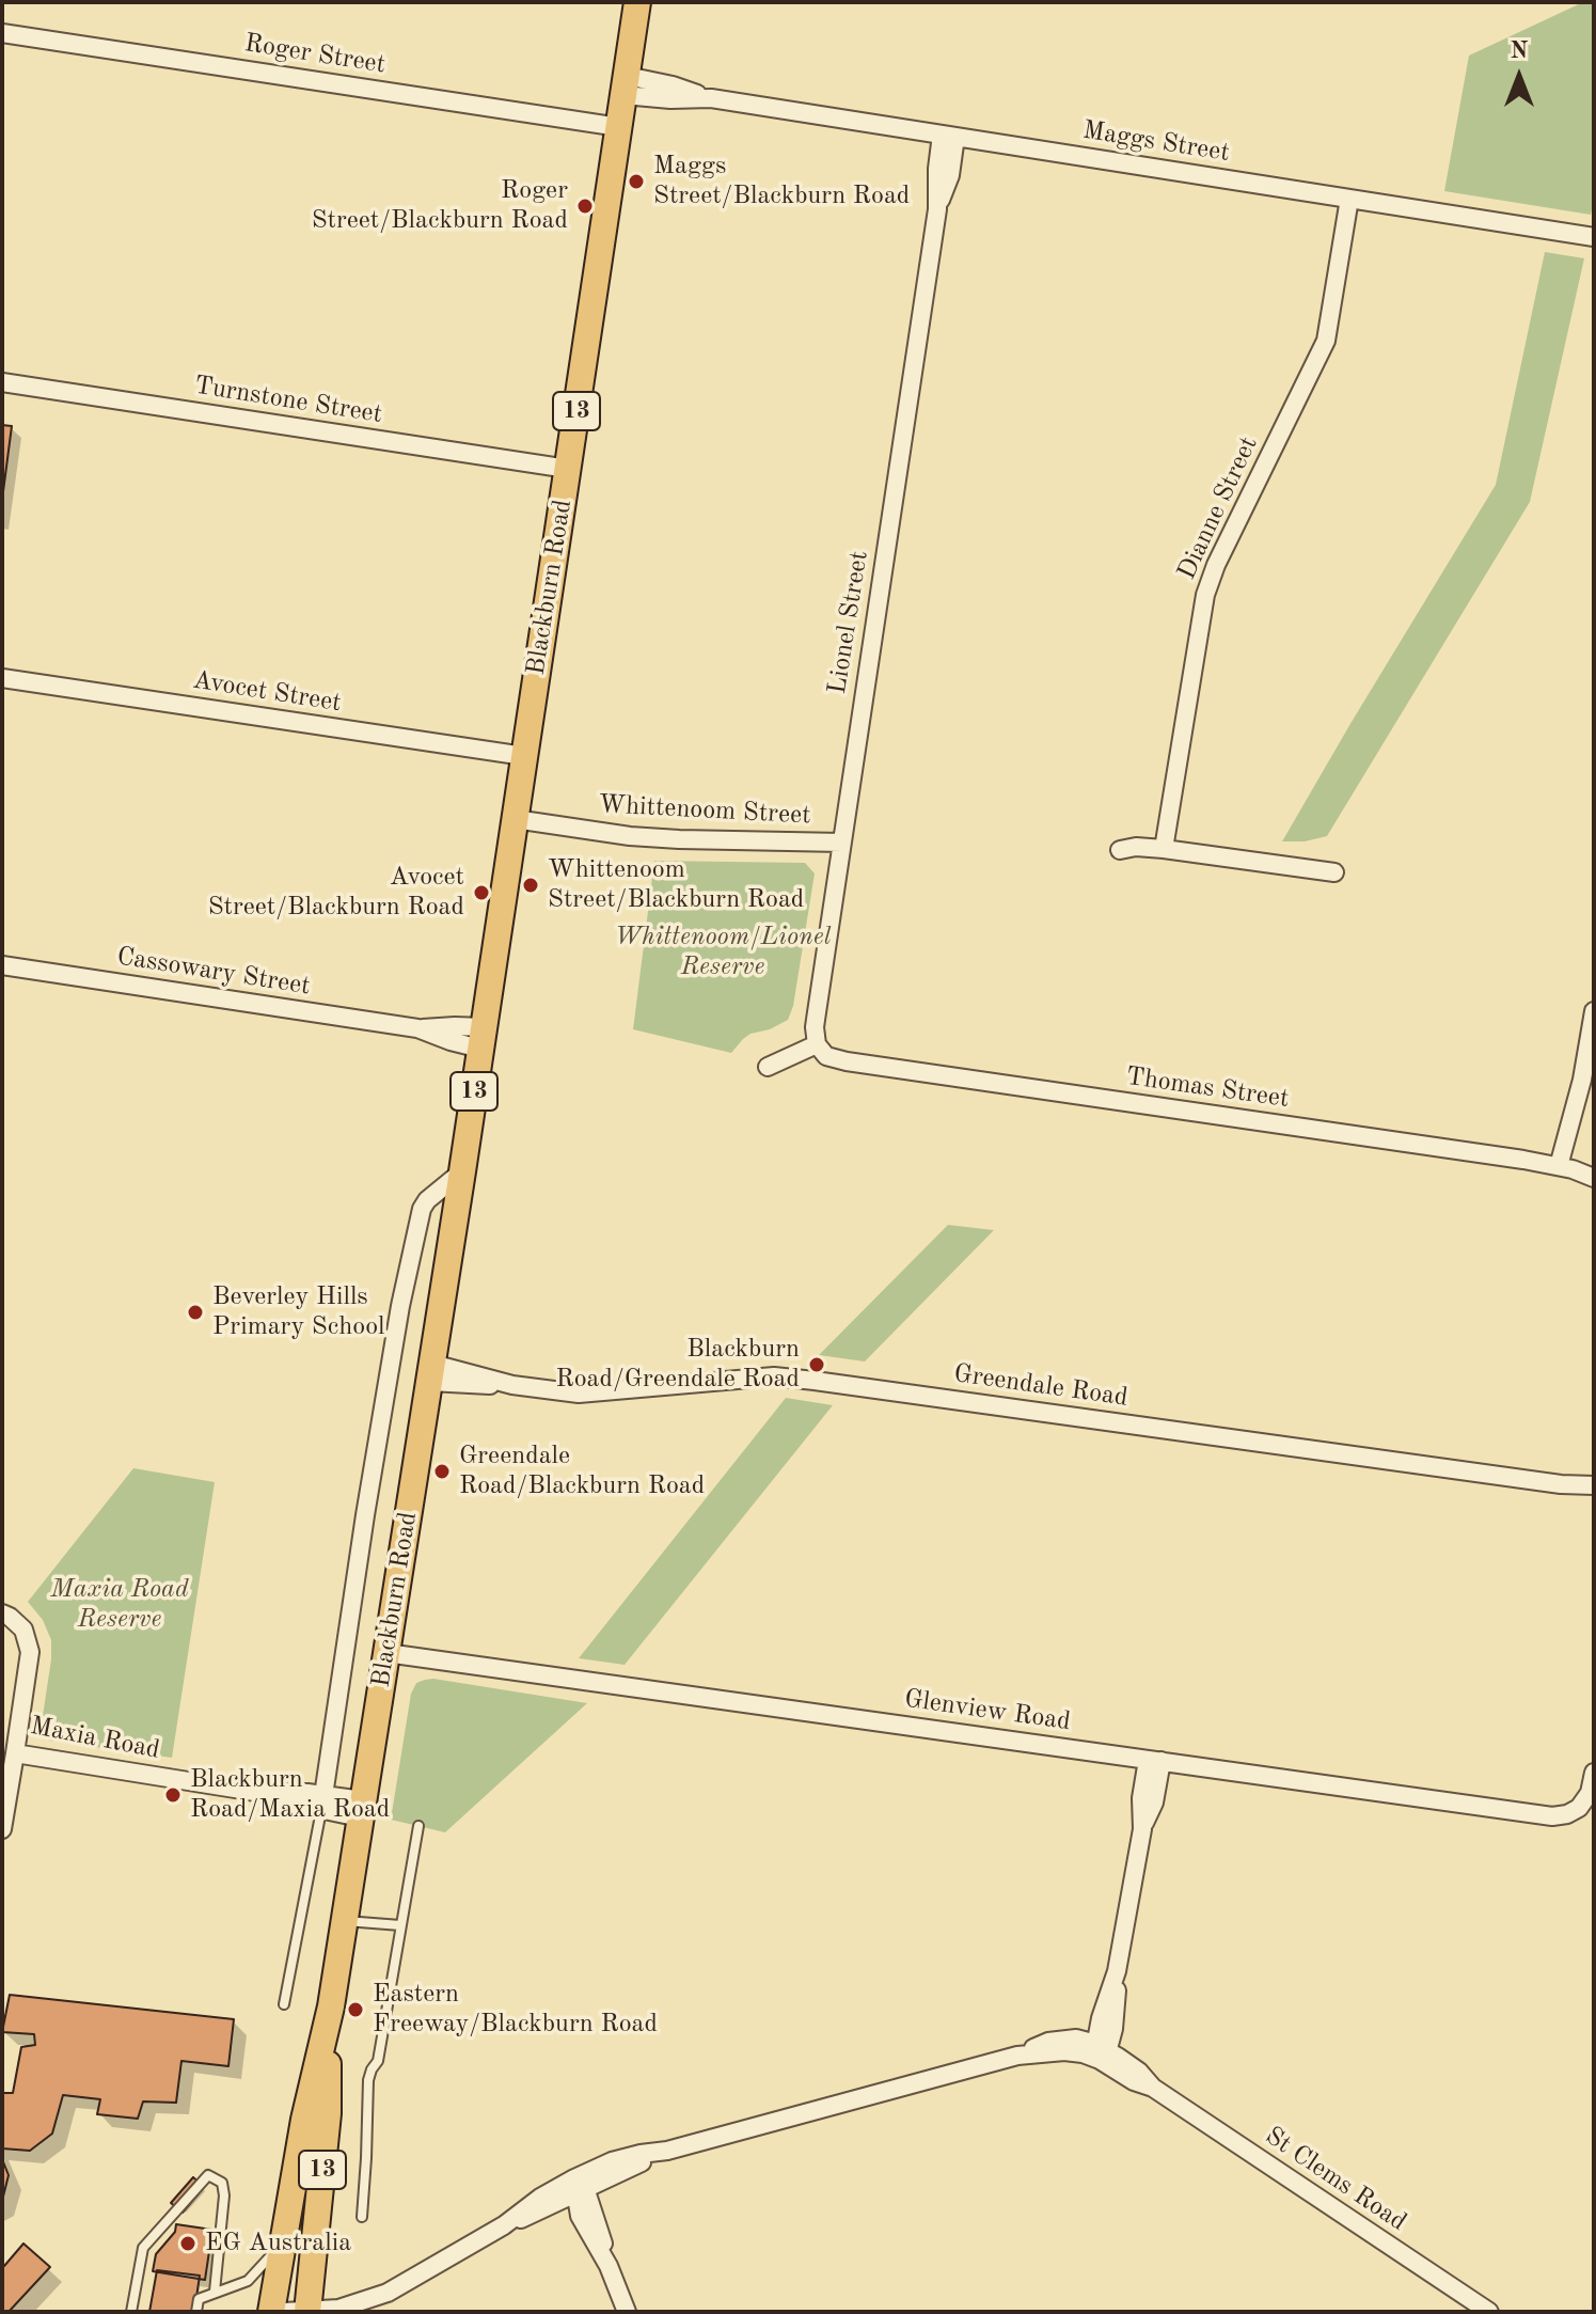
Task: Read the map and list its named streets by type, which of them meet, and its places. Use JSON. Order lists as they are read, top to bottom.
{
  "streets": {
    "main road": ["13", "Blackburn Road"],
    "street": [
      "Roger Street",
      "Maggs Street",
      "Turnstone Street",
      "Dianne Street",
      "Lionel Street",
      "Avocet Street",
      "Whittenoom Street",
      "Cassowary Street",
      "Thomas Street",
      "Greendale Road",
      "Glenview Road",
      "Maxia Road",
      "St Clems Road"
    ]
  },
  "crossings": [
    ["Roger Street", "Blackburn Road"],
    ["Maggs Street", "Dianne Street"],
    ["Maggs Street", "Blackburn Road"],
    ["Maggs Street", "Lionel Street"],
    ["Turnstone Street", "Blackburn Road"],
    ["Blackburn Road", "Avocet Street"],
    ["Blackburn Road", "Whittenoom Street"],
    ["Blackburn Road", "Cassowary Street"],
    ["Blackburn Road", "Greendale Road"],
    ["Blackburn Road", "Glenview Road"],
    ["Blackburn Road", "Maxia Road"],
    ["Blackburn Road", "St Clems Road"],
    ["Lionel Street", "Whittenoom Street"],
    ["Lionel Street", "Thomas Street"]
  ],
  "parks": ["Whittenoom/Lionel Reserve", "Maxia Road Reserve"],
  "places": [
    "Maggs Street/Blackburn Road",
    "Roger Street/Blackburn Road",
    "Whittenoom Street/Blackburn Road",
    "Avocet Street/Blackburn Road",
    "Beverley Hills Primary School",
    "Blackburn Road/Greendale Road",
    "Greendale Road/Blackburn Road",
    "Blackburn Road/Maxia Road",
    "Eastern Freeway/Blackburn Road",
    "EG Australia"
  ],
  "north": "top"
}
